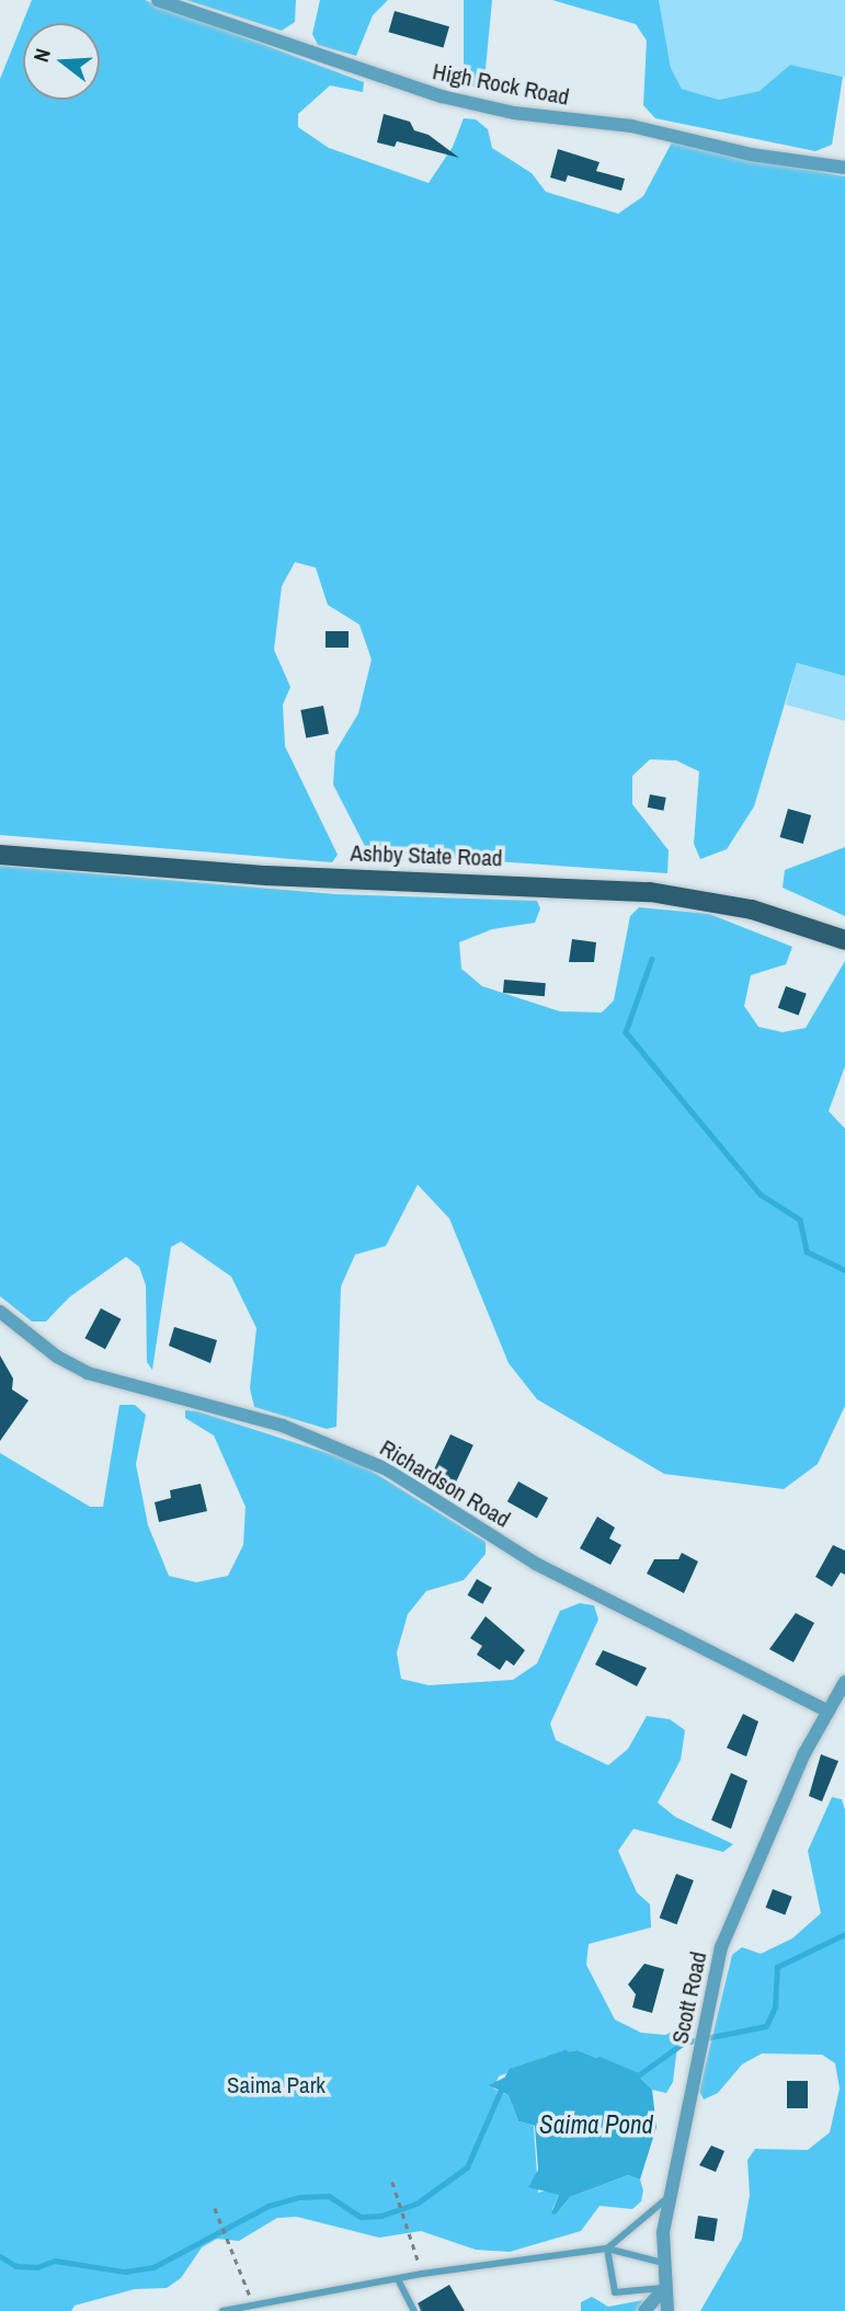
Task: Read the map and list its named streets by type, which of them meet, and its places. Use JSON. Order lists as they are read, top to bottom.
{
  "streets": {
    "main road": ["Ashby State Road"],
    "street": ["High Rock Road", "Richardson Road", "Scott Road"]
  },
  "crossings": [
    ["Richardson Road", "Scott Road"]
  ],
  "water": ["Saima Pond"],
  "parks": ["Saima Park"],
  "north": "left"
}
